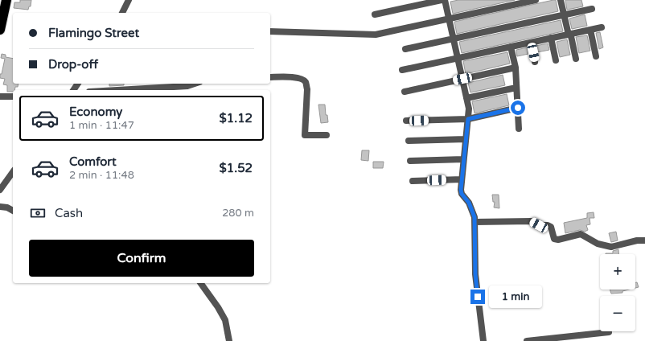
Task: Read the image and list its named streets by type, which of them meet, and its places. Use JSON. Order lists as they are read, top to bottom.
{
  "page": {
    "banner": ["Flamingo Street", "Drop-off"],
    "list": [
      {
        "name": "Economy",
        "note": "1 min · 11:47",
        "value": "$1.12"
      },
      {
        "name": "Comfort",
        "note": "2 min · 11:48",
        "value": "$1.52"
      }
    ],
    "pay": ["Cash", "280 m"],
    "buttons": "Confirm",
    "map_buttons": ["+", "−"],
    "bubble": "1 min"
  }
}
